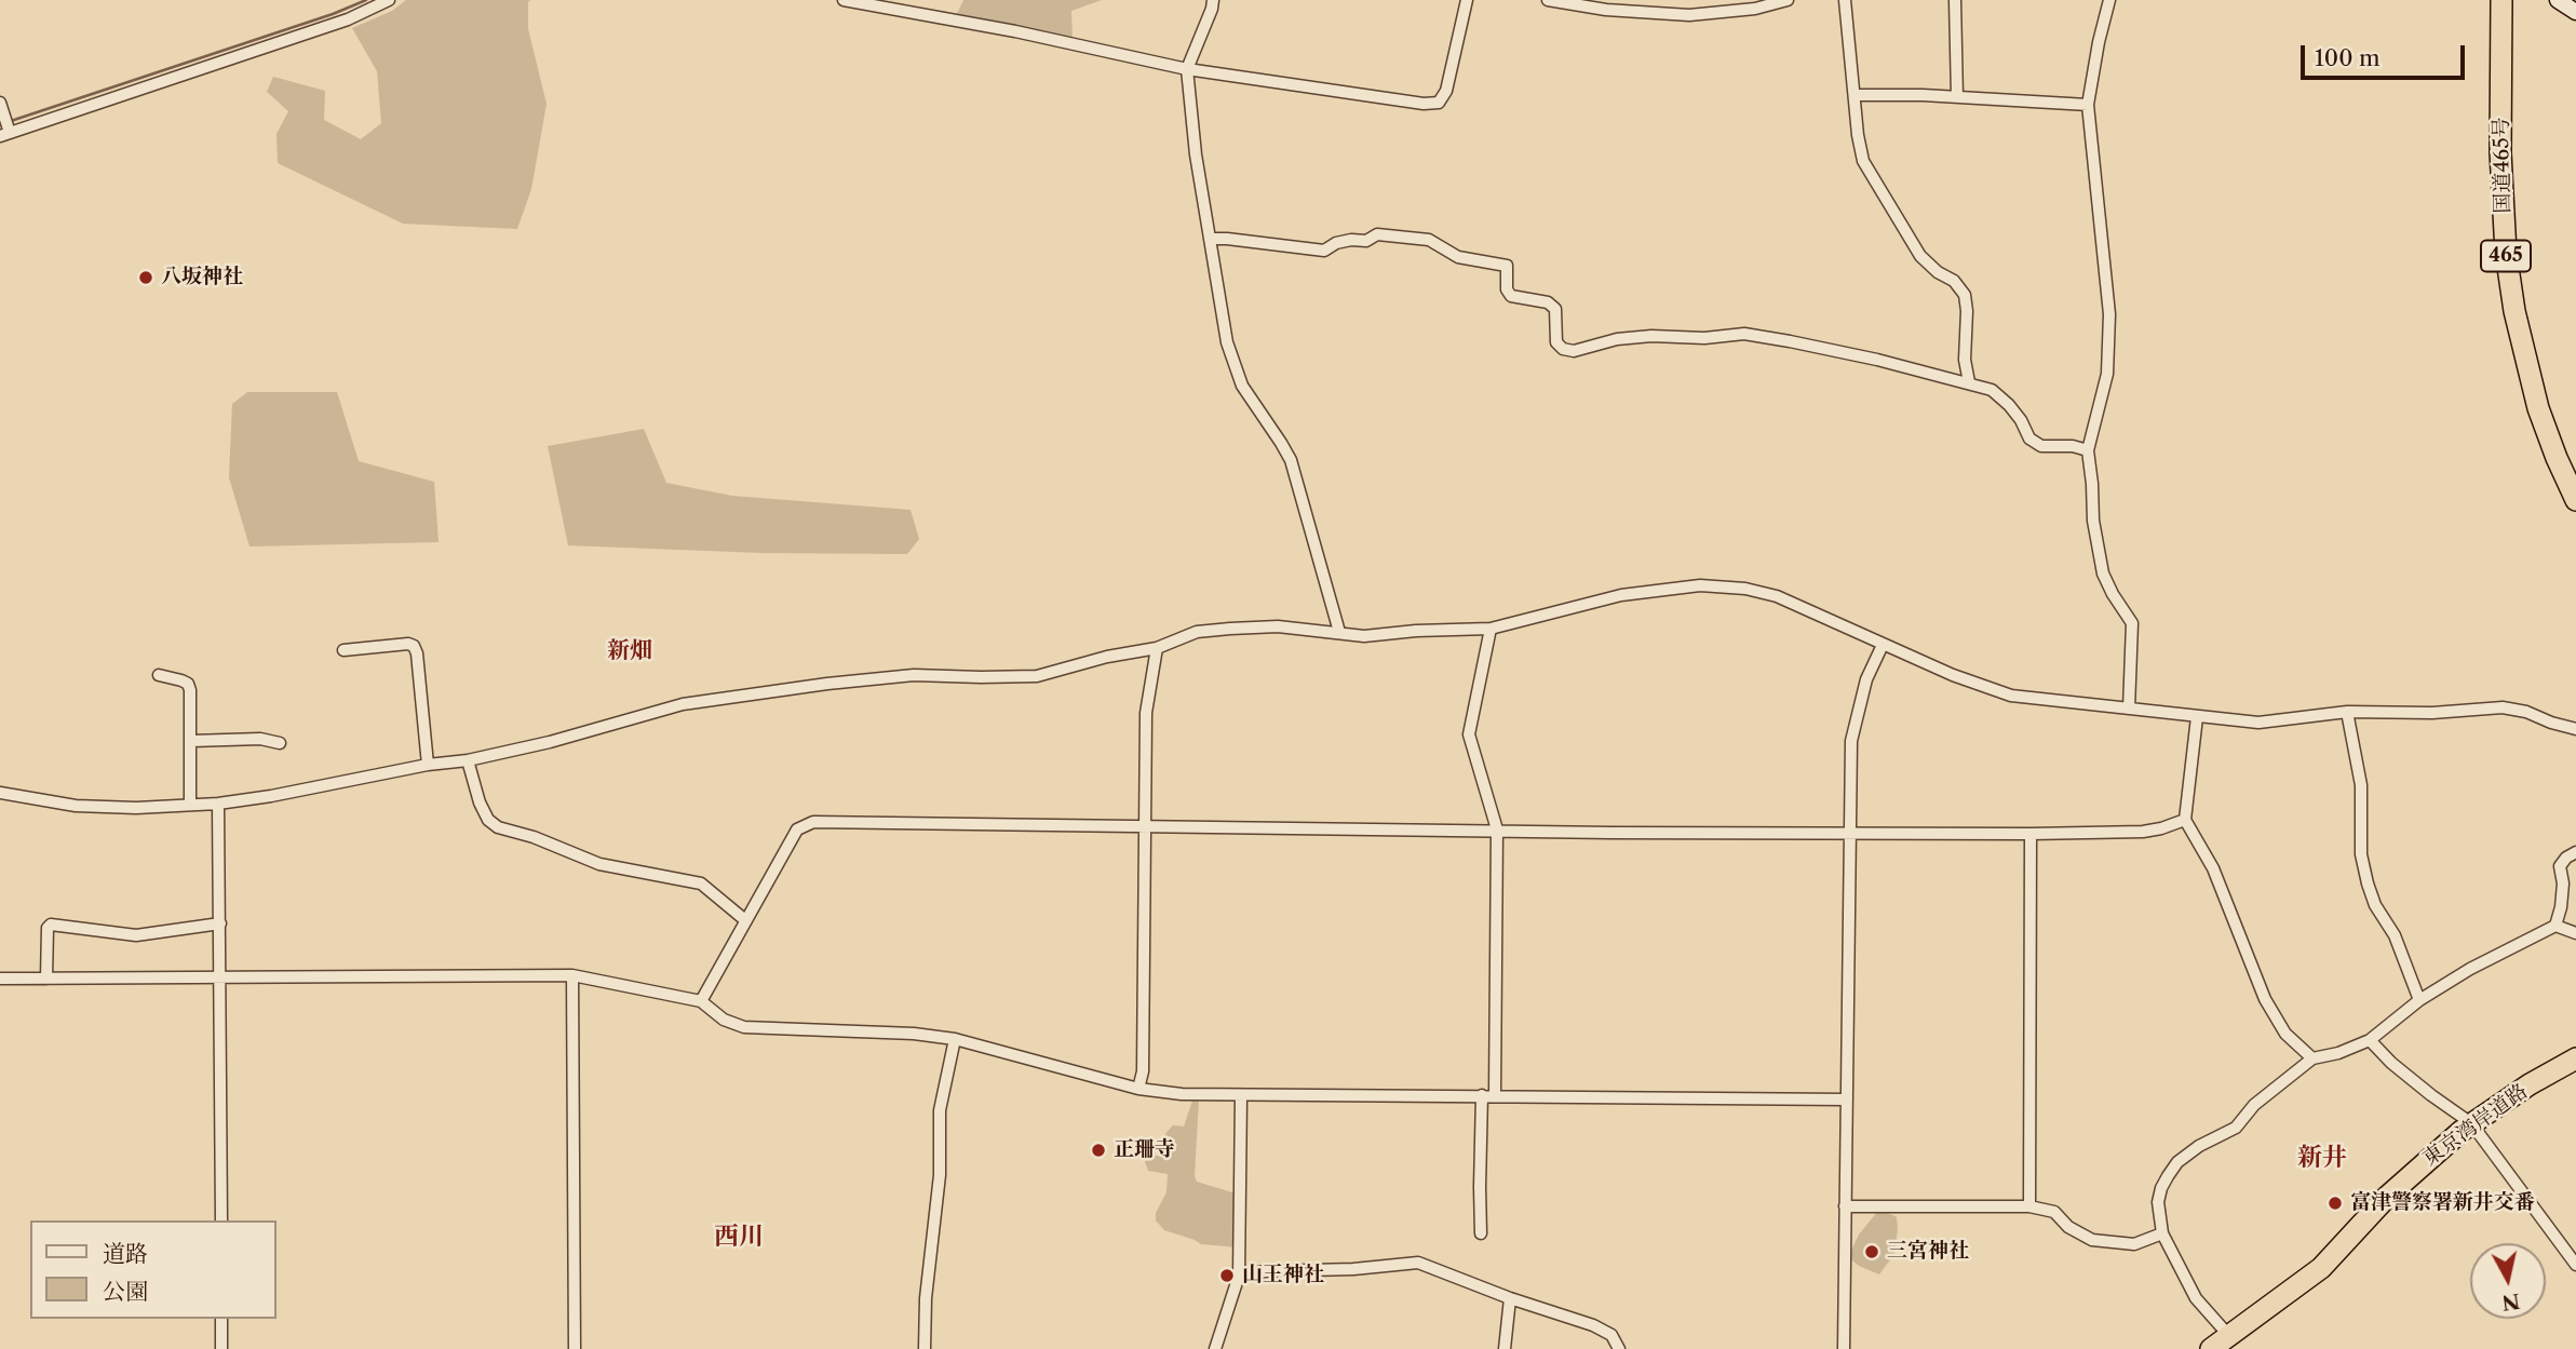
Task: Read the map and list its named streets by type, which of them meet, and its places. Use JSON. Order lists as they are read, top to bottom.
{
  "streets": {
    "highway": ["国道465号", "465", "東京湾岸道路"]
  },
  "districts": ["新畑", "新井", "西川"],
  "places": [
    "八坂神社",
    "正珊寺",
    "富津警察署新井交番",
    "三宮神社",
    "山王神社"
  ],
  "legend": ["道路", "公園"],
  "scale_bar": "100 m",
  "north": "bottom"
}
